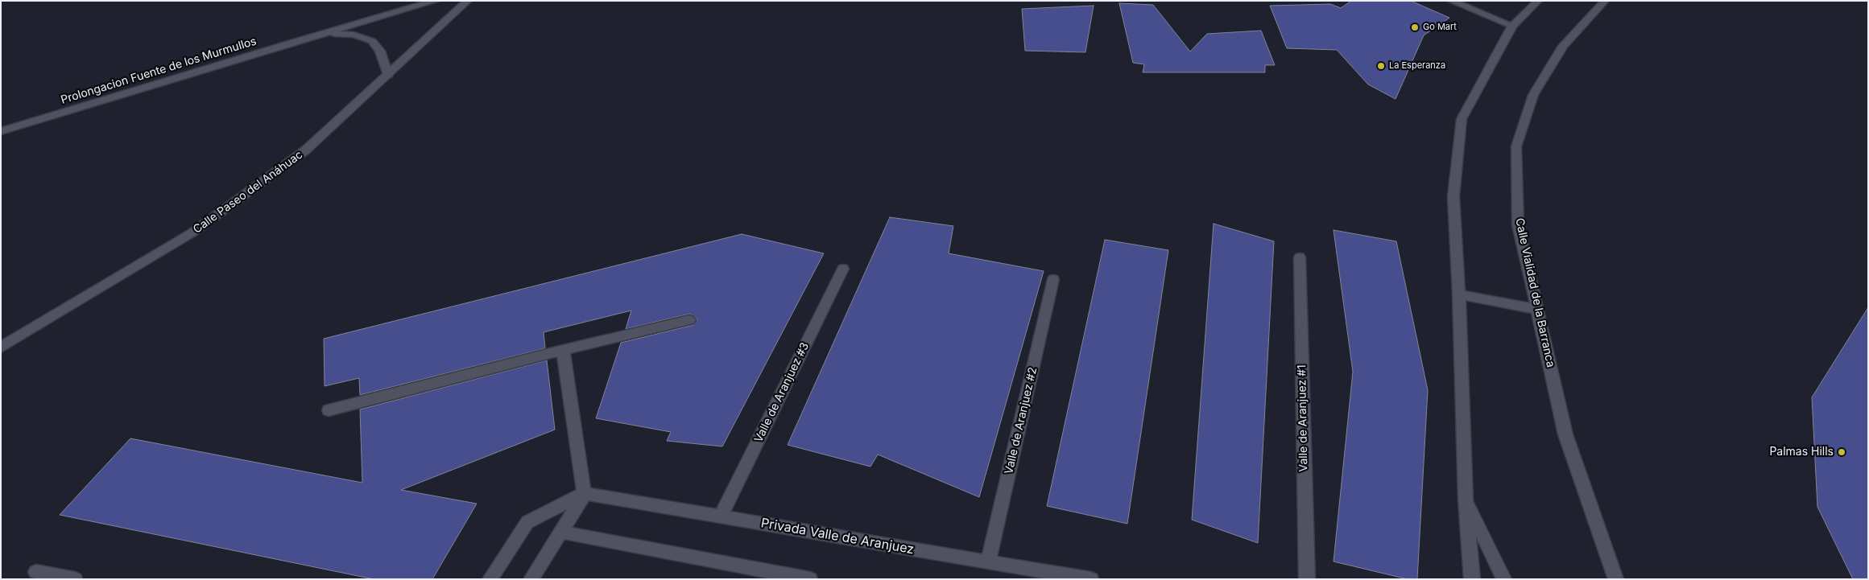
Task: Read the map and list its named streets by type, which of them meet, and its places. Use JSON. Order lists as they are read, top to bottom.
{
  "streets": {
    "street": [
      "Prolongacion Fuente de los Murmullos",
      "Calle Paseo del Anáhuac",
      "Calle Vialidad de la Barranca",
      "Valle de Aranjuez #3",
      "Valle de Aranjuez #1",
      "Valle de Aranjuez #2",
      "Privada Valle de Aranjuez"
    ]
  },
  "crossings": [
    ["Prolongacion Fuente de los Murmullos", "Calle Paseo del Anáhuac"],
    ["Valle de Aranjuez #3", "Privada Valle de Aranjuez"],
    ["Valle de Aranjuez #2", "Privada Valle de Aranjuez"]
  ],
  "places": ["Go Mart", "La Esperanza", "Palmas Hills"]
}
